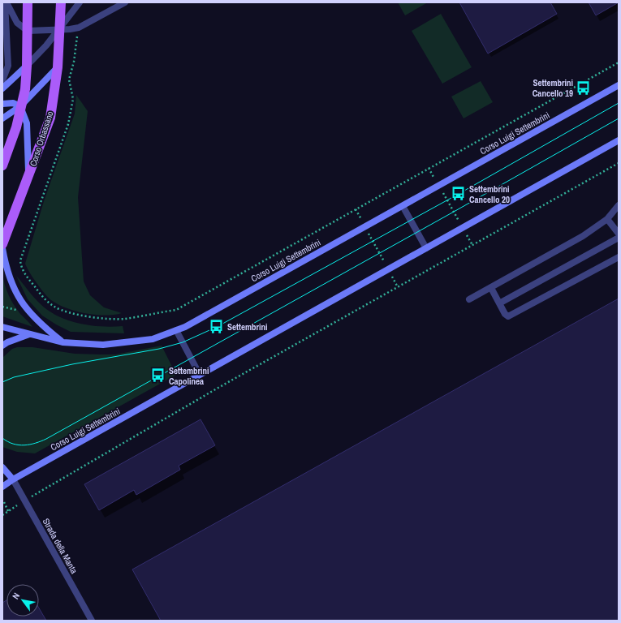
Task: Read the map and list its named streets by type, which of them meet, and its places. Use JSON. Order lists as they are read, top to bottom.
{
  "streets": {
    "main road": ["Corso Luigi Settembrini", "Corso Orbassano"],
    "street": ["Strada della Manta"]
  },
  "crossings": [
    ["Corso Luigi Settembrini", "Strada della Manta"]
  ],
  "places": {
    "bus stop": [
      "Settembrini Cancello 19",
      "Settembrini Cancello 20",
      "Settembrini",
      "Settembrini Capolinea"
    ]
  },
  "north": "top left"
}
